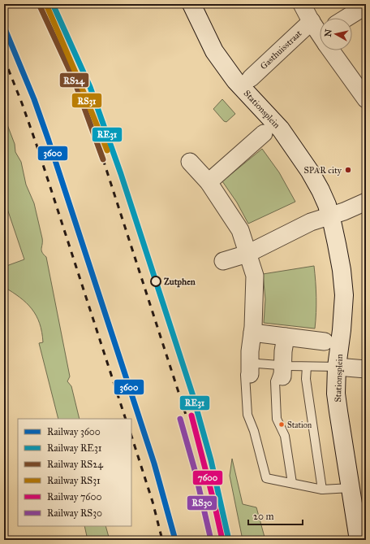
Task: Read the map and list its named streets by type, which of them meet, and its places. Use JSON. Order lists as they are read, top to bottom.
{
  "streets": {
    "street": ["Gasthuisstraat", "Stationsplein"]
  },
  "places": ["SPAR city", "Zutphen", "Station"],
  "lines": [
    "rail line RE31",
    "rail line RS24",
    "rail line RS31",
    "rail line 3600",
    "rail line 7600",
    "rail line RS30"
  ],
  "legend": [
    "Railway 3600",
    "Railway RE31",
    "Railway RS24",
    "Railway RS31",
    "Railway 7600",
    "Railway RS30"
  ],
  "scale_bar": "20 m",
  "north": "left"
}
